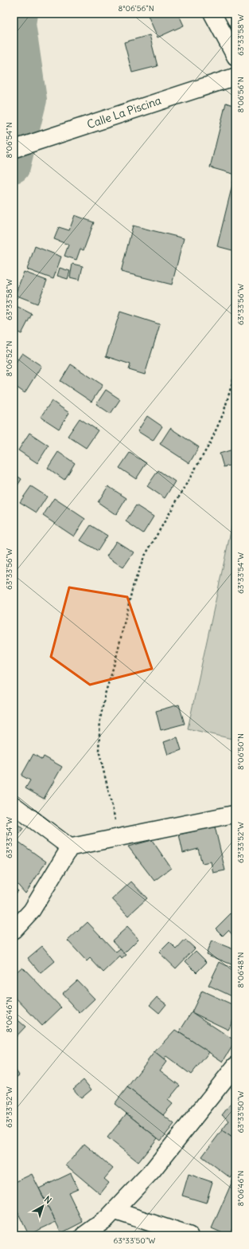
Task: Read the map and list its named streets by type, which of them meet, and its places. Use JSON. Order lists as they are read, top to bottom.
{
  "streets": {
    "street": ["Calle La Piscina"]
  },
  "north": "top right",
  "coordinates": [
    "8°06'56\"N",
    "63°33'58\"W",
    "8°06'54\"N",
    "63°33'56\"W",
    "8°06'52\"N",
    "63°33'54\"W",
    "8°06'50\"N",
    "63°33'52\"W",
    "8°06'48\"N",
    "8°06'46\"N",
    "63°33'50\"W"
  ]
}
